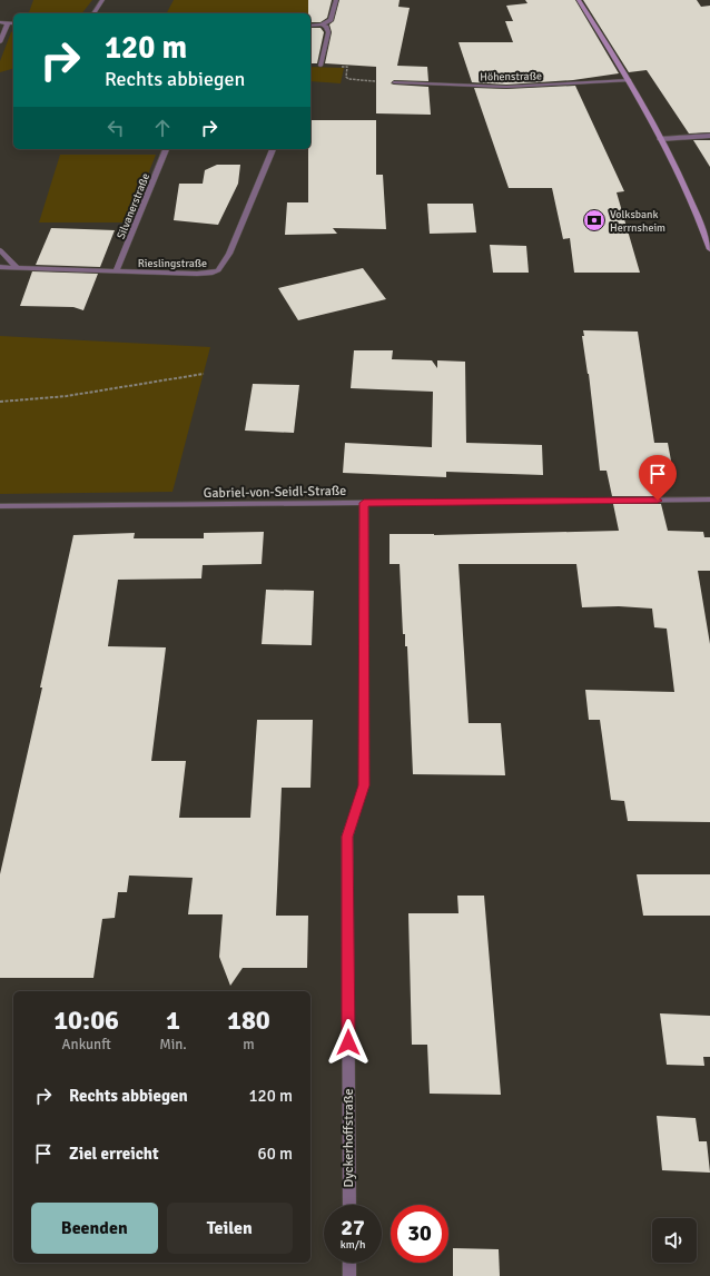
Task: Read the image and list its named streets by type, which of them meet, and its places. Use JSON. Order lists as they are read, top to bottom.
{
  "streets": {
    "street": [
      "Höhenstraße",
      "Silvanerstraße",
      "Rieslingstraße",
      "Gabriel-von-Seidl-Straße",
      "Dyckerhoffstraße"
    ]
  },
  "crossings": [
    ["Silvanerstraße", "Rieslingstraße"],
    ["Gabriel-von-Seidl-Straße", "Dyckerhoffstraße"]
  ],
  "places": {
    "bank": ["Volksbank Herrnsheim"]
  },
  "page": {
    "turn": ["120 m", "Rechts abbiegen"],
    "eta": [
      "10:06",
      "Ankunft",
      "1",
      "Min.",
      "180",
      "m"
    ],
    "list": [
      {
        "name": "Rechts abbiegen",
        "value": "120 m"
      },
      {
        "name": "Ziel erreicht",
        "value": "60 m"
      }
    ],
    "buttons": ["Beenden", "Teilen"],
    "speed": "27 km/h",
    "limit": "30"
  }
}
